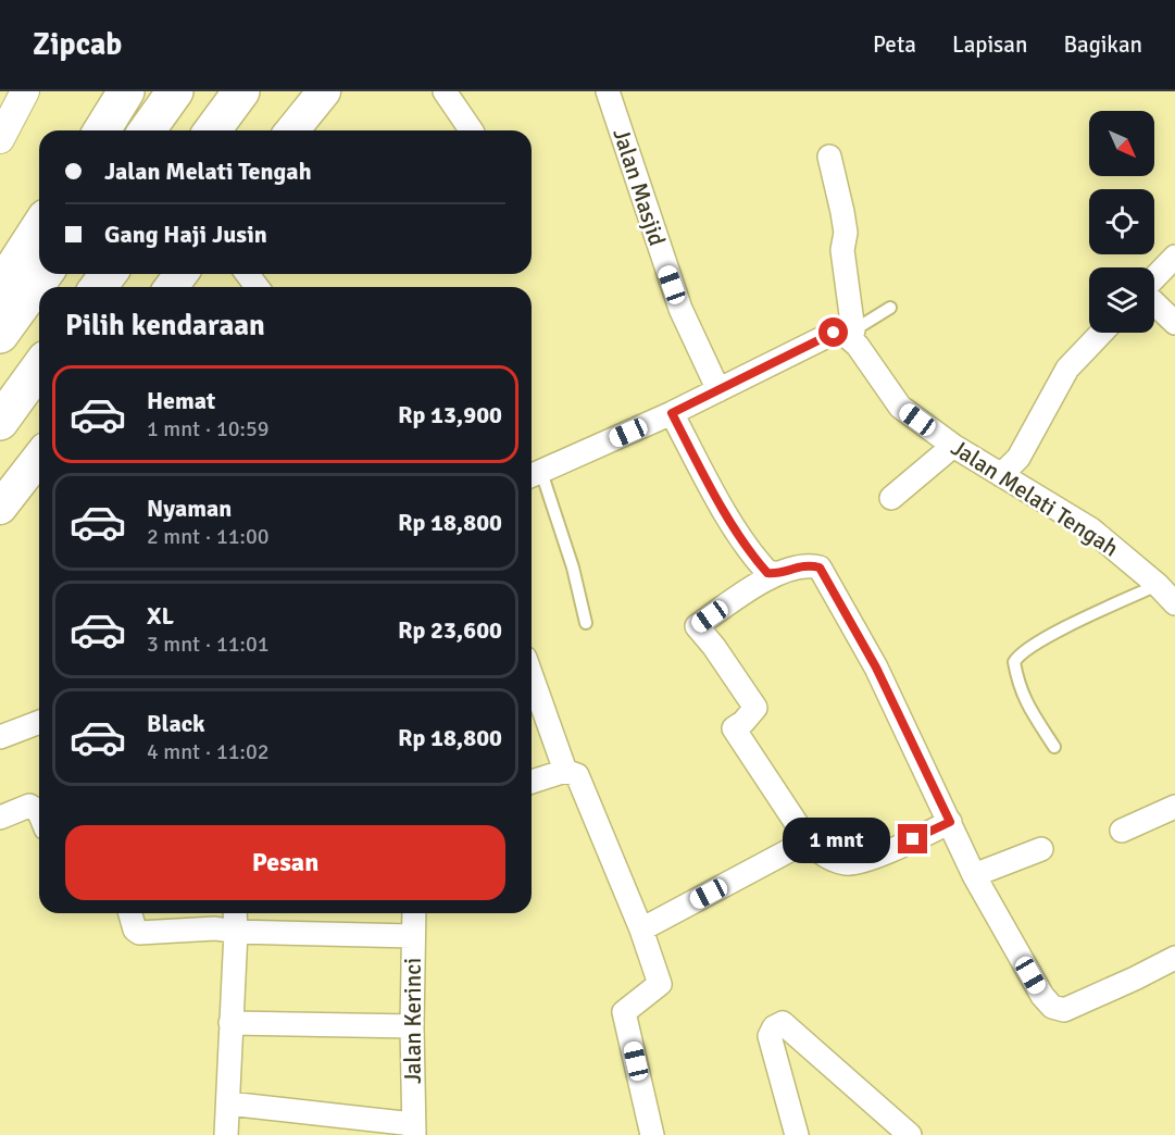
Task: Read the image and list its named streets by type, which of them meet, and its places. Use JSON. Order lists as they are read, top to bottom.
{
  "streets": {
    "street": ["Jalan Masjid", "Jalan Melati Tengah", "Jalan Kerinci"]
  },
  "north": "bottom right",
  "page": {
    "header": "Zipcab",
    "nav": ["Peta", "Lapisan", "Bagikan"],
    "banner": ["Jalan Melati Tengah", "Gang Haji Jusin"],
    "heading": "Pilih kendaraan",
    "list": [
      {
        "name": "Hemat",
        "note": "1 mnt · 10:59",
        "value": "Rp 13,900"
      },
      {
        "name": "Nyaman",
        "note": "2 mnt · 11:00",
        "value": "Rp 18,800"
      },
      {
        "name": "XL",
        "note": "3 mnt · 11:01",
        "value": "Rp 23,600"
      },
      {
        "name": "Black",
        "note": "4 mnt · 11:02",
        "value": "Rp 18,800"
      }
    ],
    "buttons": "Pesan",
    "bubble": "1 mnt"
  }
}
